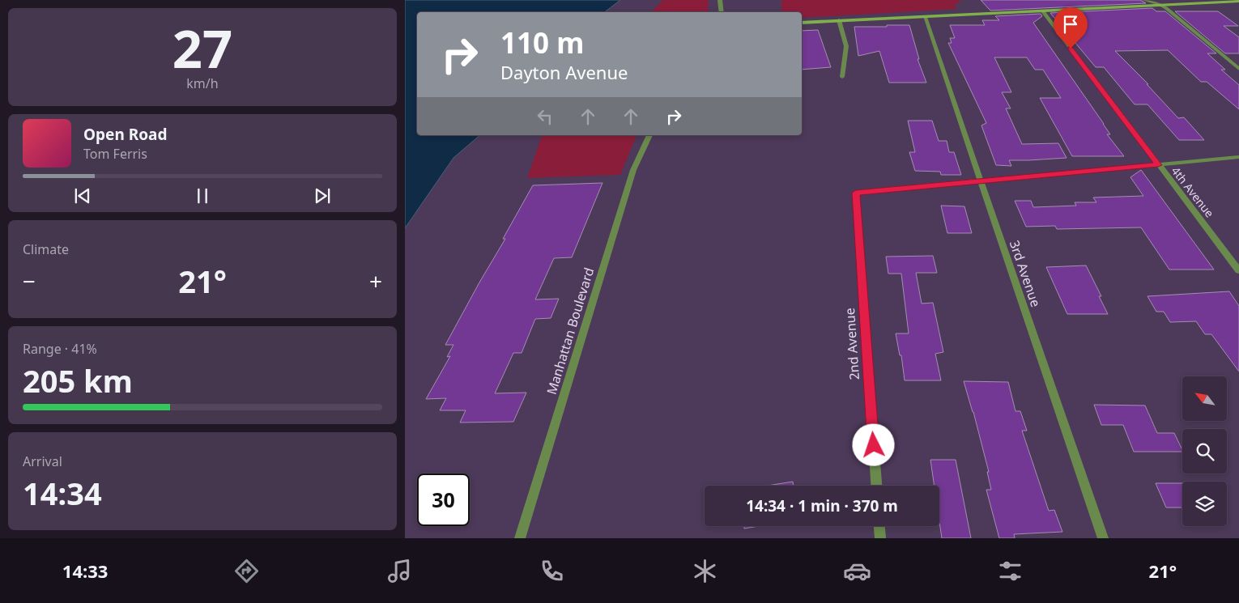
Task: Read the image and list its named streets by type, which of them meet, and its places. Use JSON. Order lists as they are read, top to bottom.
{
  "streets": {
    "street": [
      "4th Avenue",
      "3rd Avenue",
      "Manhattan Boulevard",
      "2nd Avenue"
    ]
  },
  "crossings": [
    ["3rd Avenue", "2nd Avenue"]
  ],
  "north": "top left",
  "page": {
    "tile": [
      ["27", "km/h"],
      "Climate",
      ["Range · 41%", "205 km"],
      ["Arrival", "14:34"]
    ],
    "turn": ["110 m", "Dayton Avenue"],
    "song": ["Open Road", "Tom Ferris"],
    "heat": ["−", "21°", "+"],
    "limit": "30",
    "trip": "14:34 · 1 min · 370 m",
    "tabs": ["14:33", "21°"]
  }
}
